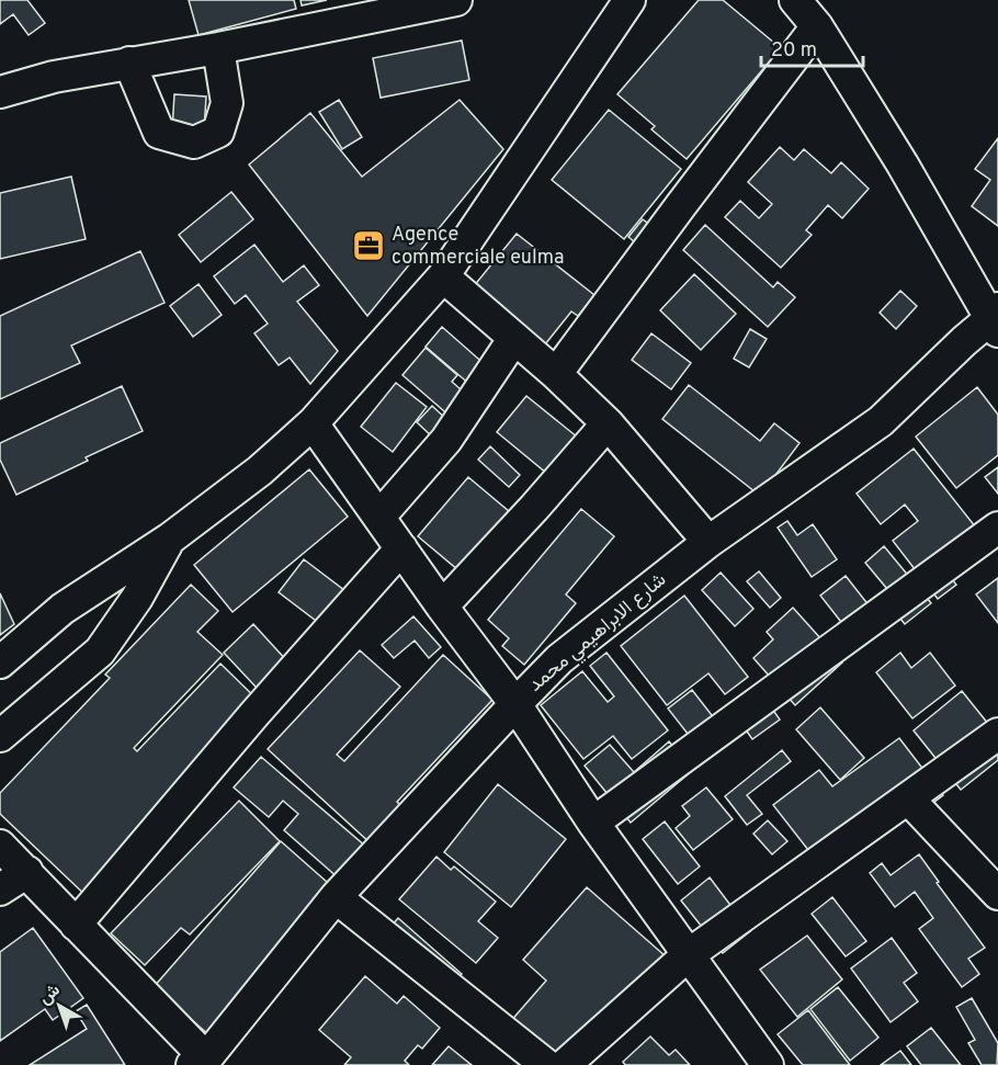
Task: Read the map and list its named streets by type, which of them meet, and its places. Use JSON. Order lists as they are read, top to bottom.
{
  "streets": {
    "street": ["شارع الابراهيمي محمد"]
  },
  "places": {
    "office": ["Agence commerciale eulma"]
  },
  "scale_bar": "20 m",
  "north": "top left"
}
